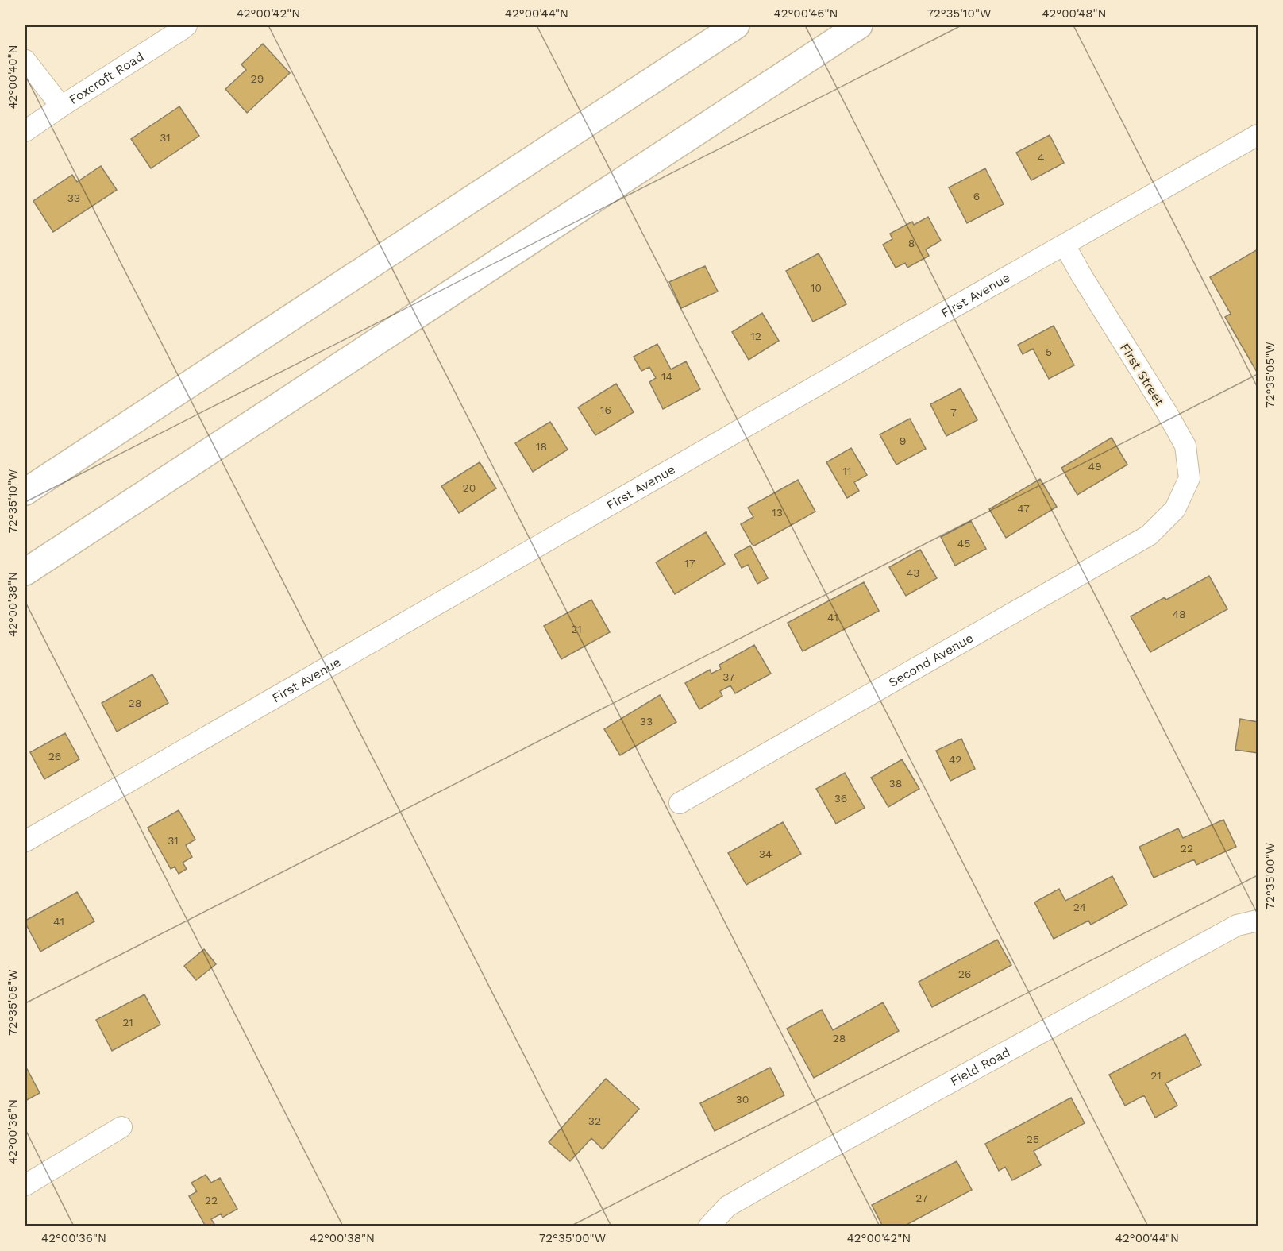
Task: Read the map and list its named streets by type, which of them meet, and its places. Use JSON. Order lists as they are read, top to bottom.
{
  "streets": {
    "street": [
      "Foxcroft Road",
      "First Avenue",
      "First Street",
      "Second Avenue",
      "Field Road"
    ]
  },
  "crossings": [
    ["First Avenue", "First Street"],
    ["First Street", "Second Avenue"]
  ],
  "house_numbers": [
    "29",
    "31",
    "4",
    "6",
    "33",
    "8",
    "10",
    "12",
    "5",
    "14",
    "16",
    "7",
    "9",
    "18",
    "49",
    "11",
    "20",
    "47",
    "13",
    "45",
    "17",
    "43",
    "48",
    "41",
    "21",
    "37",
    "28",
    "33",
    "26",
    "42",
    "38",
    "36",
    "31",
    "22",
    "34",
    "24",
    "41",
    "26",
    "21",
    "28",
    "21",
    "30",
    "32",
    "25",
    "27",
    "22"
  ],
  "coordinates": [
    "42°00'42\"N",
    "42°00'44\"N",
    "42°00'46\"N",
    "72°35'10\"W",
    "42°00'48\"N",
    "42°00'40\"N",
    "72°35'05\"W",
    "42°00'38\"N",
    "72°35'00\"W",
    "42°00'36\"N"
  ]
}
